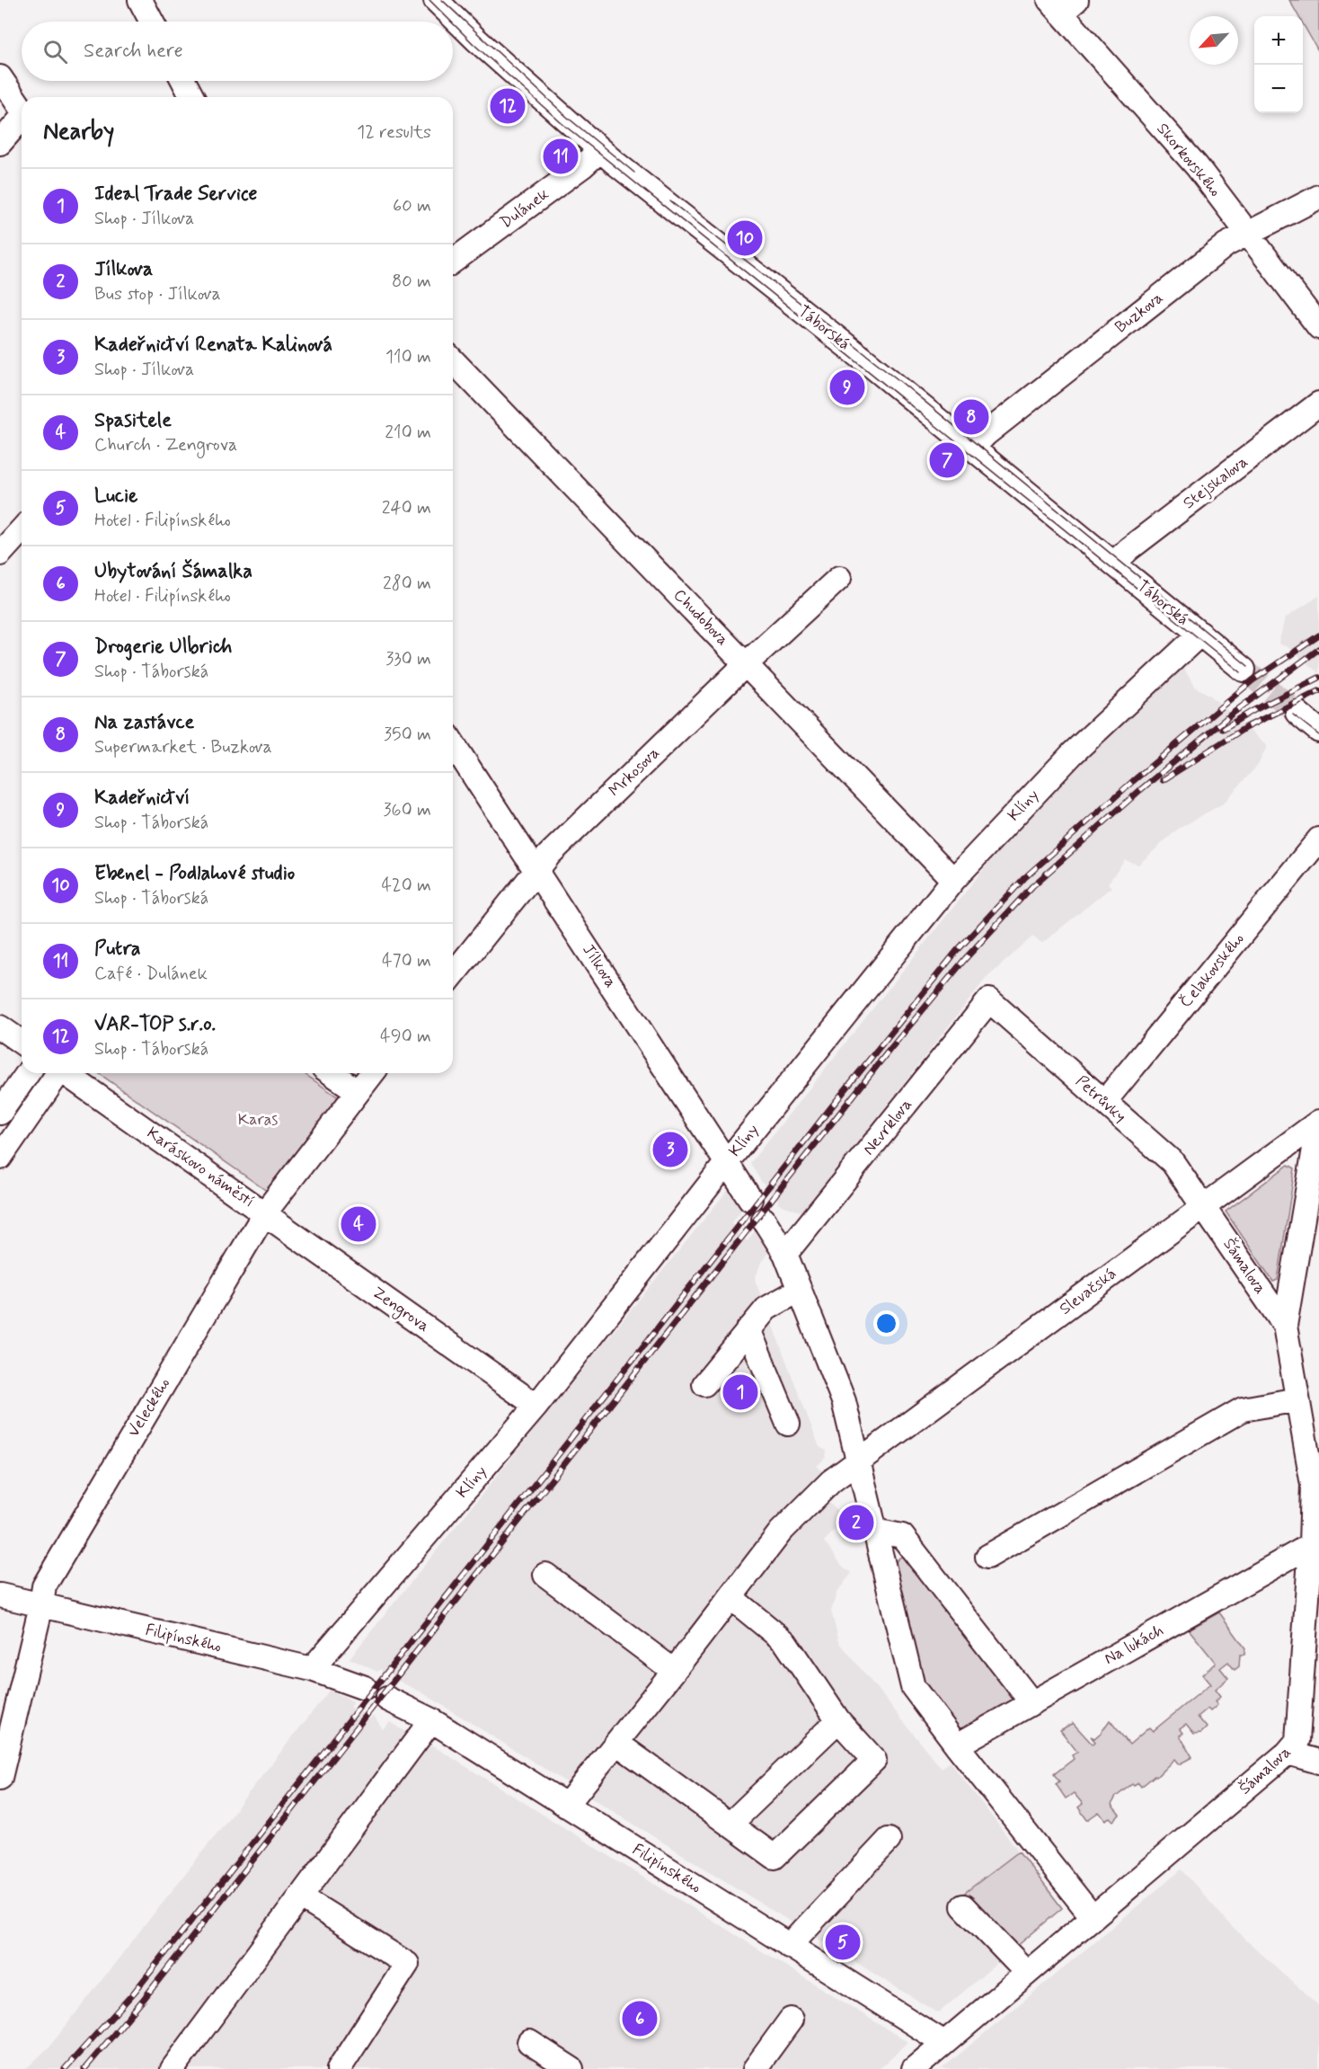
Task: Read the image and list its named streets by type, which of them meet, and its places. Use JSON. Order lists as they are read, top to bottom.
{
  "streets": {
    "street": [
      "Skorkovského",
      "Dulánek",
      "Buzkova",
      "Táborská",
      "Stejskalova",
      "Chudobova",
      "Mrkosova",
      "Klíny",
      "Jílkova",
      "Čelakovského",
      "Petrůvky",
      "Nevrklova",
      "Karáskovo náměstí",
      "Šámalova",
      "Slevačská",
      "Zengrova",
      "Veleckého",
      "Filipínského",
      "Na lukách"
    ]
  },
  "crossings": [
    ["Skorkovského", "Buzkova"],
    ["Dulánek", "Táborská"],
    ["Buzkova", "Táborská"],
    ["Táborská", "Stejskalova"],
    ["Táborská", "Klíny"],
    ["Chudobova", "Mrkosova"],
    ["Chudobova", "Klíny"],
    ["Mrkosova", "Jílkova"],
    ["Klíny", "Jílkova"],
    ["Klíny", "Zengrova"],
    ["Klíny", "Filipínského"],
    ["Čelakovského", "Petrůvky"],
    ["Petrůvky", "Nevrklova"],
    ["Petrůvky", "Šámalova"],
    ["Petrůvky", "Slevačská"],
    ["Karáskovo náměstí", "Zengrova"],
    ["Karáskovo náměstí", "Veleckého"],
    ["Šámalova", "Slevačská"],
    ["Šámalova", "Filipínského"],
    ["Šámalova", "Na lukách"],
    ["Slevačská", "Filipínského"],
    ["Zengrova", "Veleckého"],
    ["Veleckého", "Filipínského"]
  ],
  "parks": ["Karas"],
  "north": "bottom left",
  "page": {
    "map_buttons": ["+", "−"],
    "search": "Search here",
    "pins": [
      "12",
      "11",
      "10",
      "9",
      "8",
      "7",
      "3",
      "4",
      "1",
      "2",
      "5",
      "6"
    ],
    "heading": ["Nearby", "12 results"],
    "list": [
      {
        "mark": "1",
        "name": "Ideal Trade Service",
        "note": "Shop · Jílkova",
        "value": "60 m"
      },
      {
        "mark": "2",
        "name": "Jílkova",
        "note": "Bus stop · Jílkova",
        "value": "80 m"
      },
      {
        "mark": "3",
        "name": "Kadeřnictví Renata Kalinová",
        "note": "Shop · Jílkova",
        "value": "110 m"
      },
      {
        "mark": "4",
        "name": "Spasitele",
        "note": "Church · Zengrova",
        "value": "210 m"
      },
      {
        "mark": "5",
        "name": "Lucie",
        "note": "Hotel · Filipínského",
        "value": "240 m"
      },
      {
        "mark": "6",
        "name": "Ubytování Šámalka",
        "note": "Hotel · Filipínského",
        "value": "280 m"
      },
      {
        "mark": "7",
        "name": "Drogerie Ulbrich",
        "note": "Shop · Táborská",
        "value": "330 m"
      },
      {
        "mark": "8",
        "name": "Na zastávce",
        "note": "Supermarket · Buzkova",
        "value": "350 m"
      },
      {
        "mark": "9",
        "name": "Kadeřnictví",
        "note": "Shop · Táborská",
        "value": "360 m"
      },
      {
        "mark": "10",
        "name": "Ebenel - Podlahové studio",
        "note": "Shop · Táborská",
        "value": "420 m"
      },
      {
        "mark": "11",
        "name": "Putra",
        "note": "Café · Dulánek",
        "value": "470 m"
      },
      {
        "mark": "12",
        "name": "VAR-TOP s.r.o.",
        "note": "Shop · Táborská",
        "value": "490 m"
      }
    ]
  }
}
